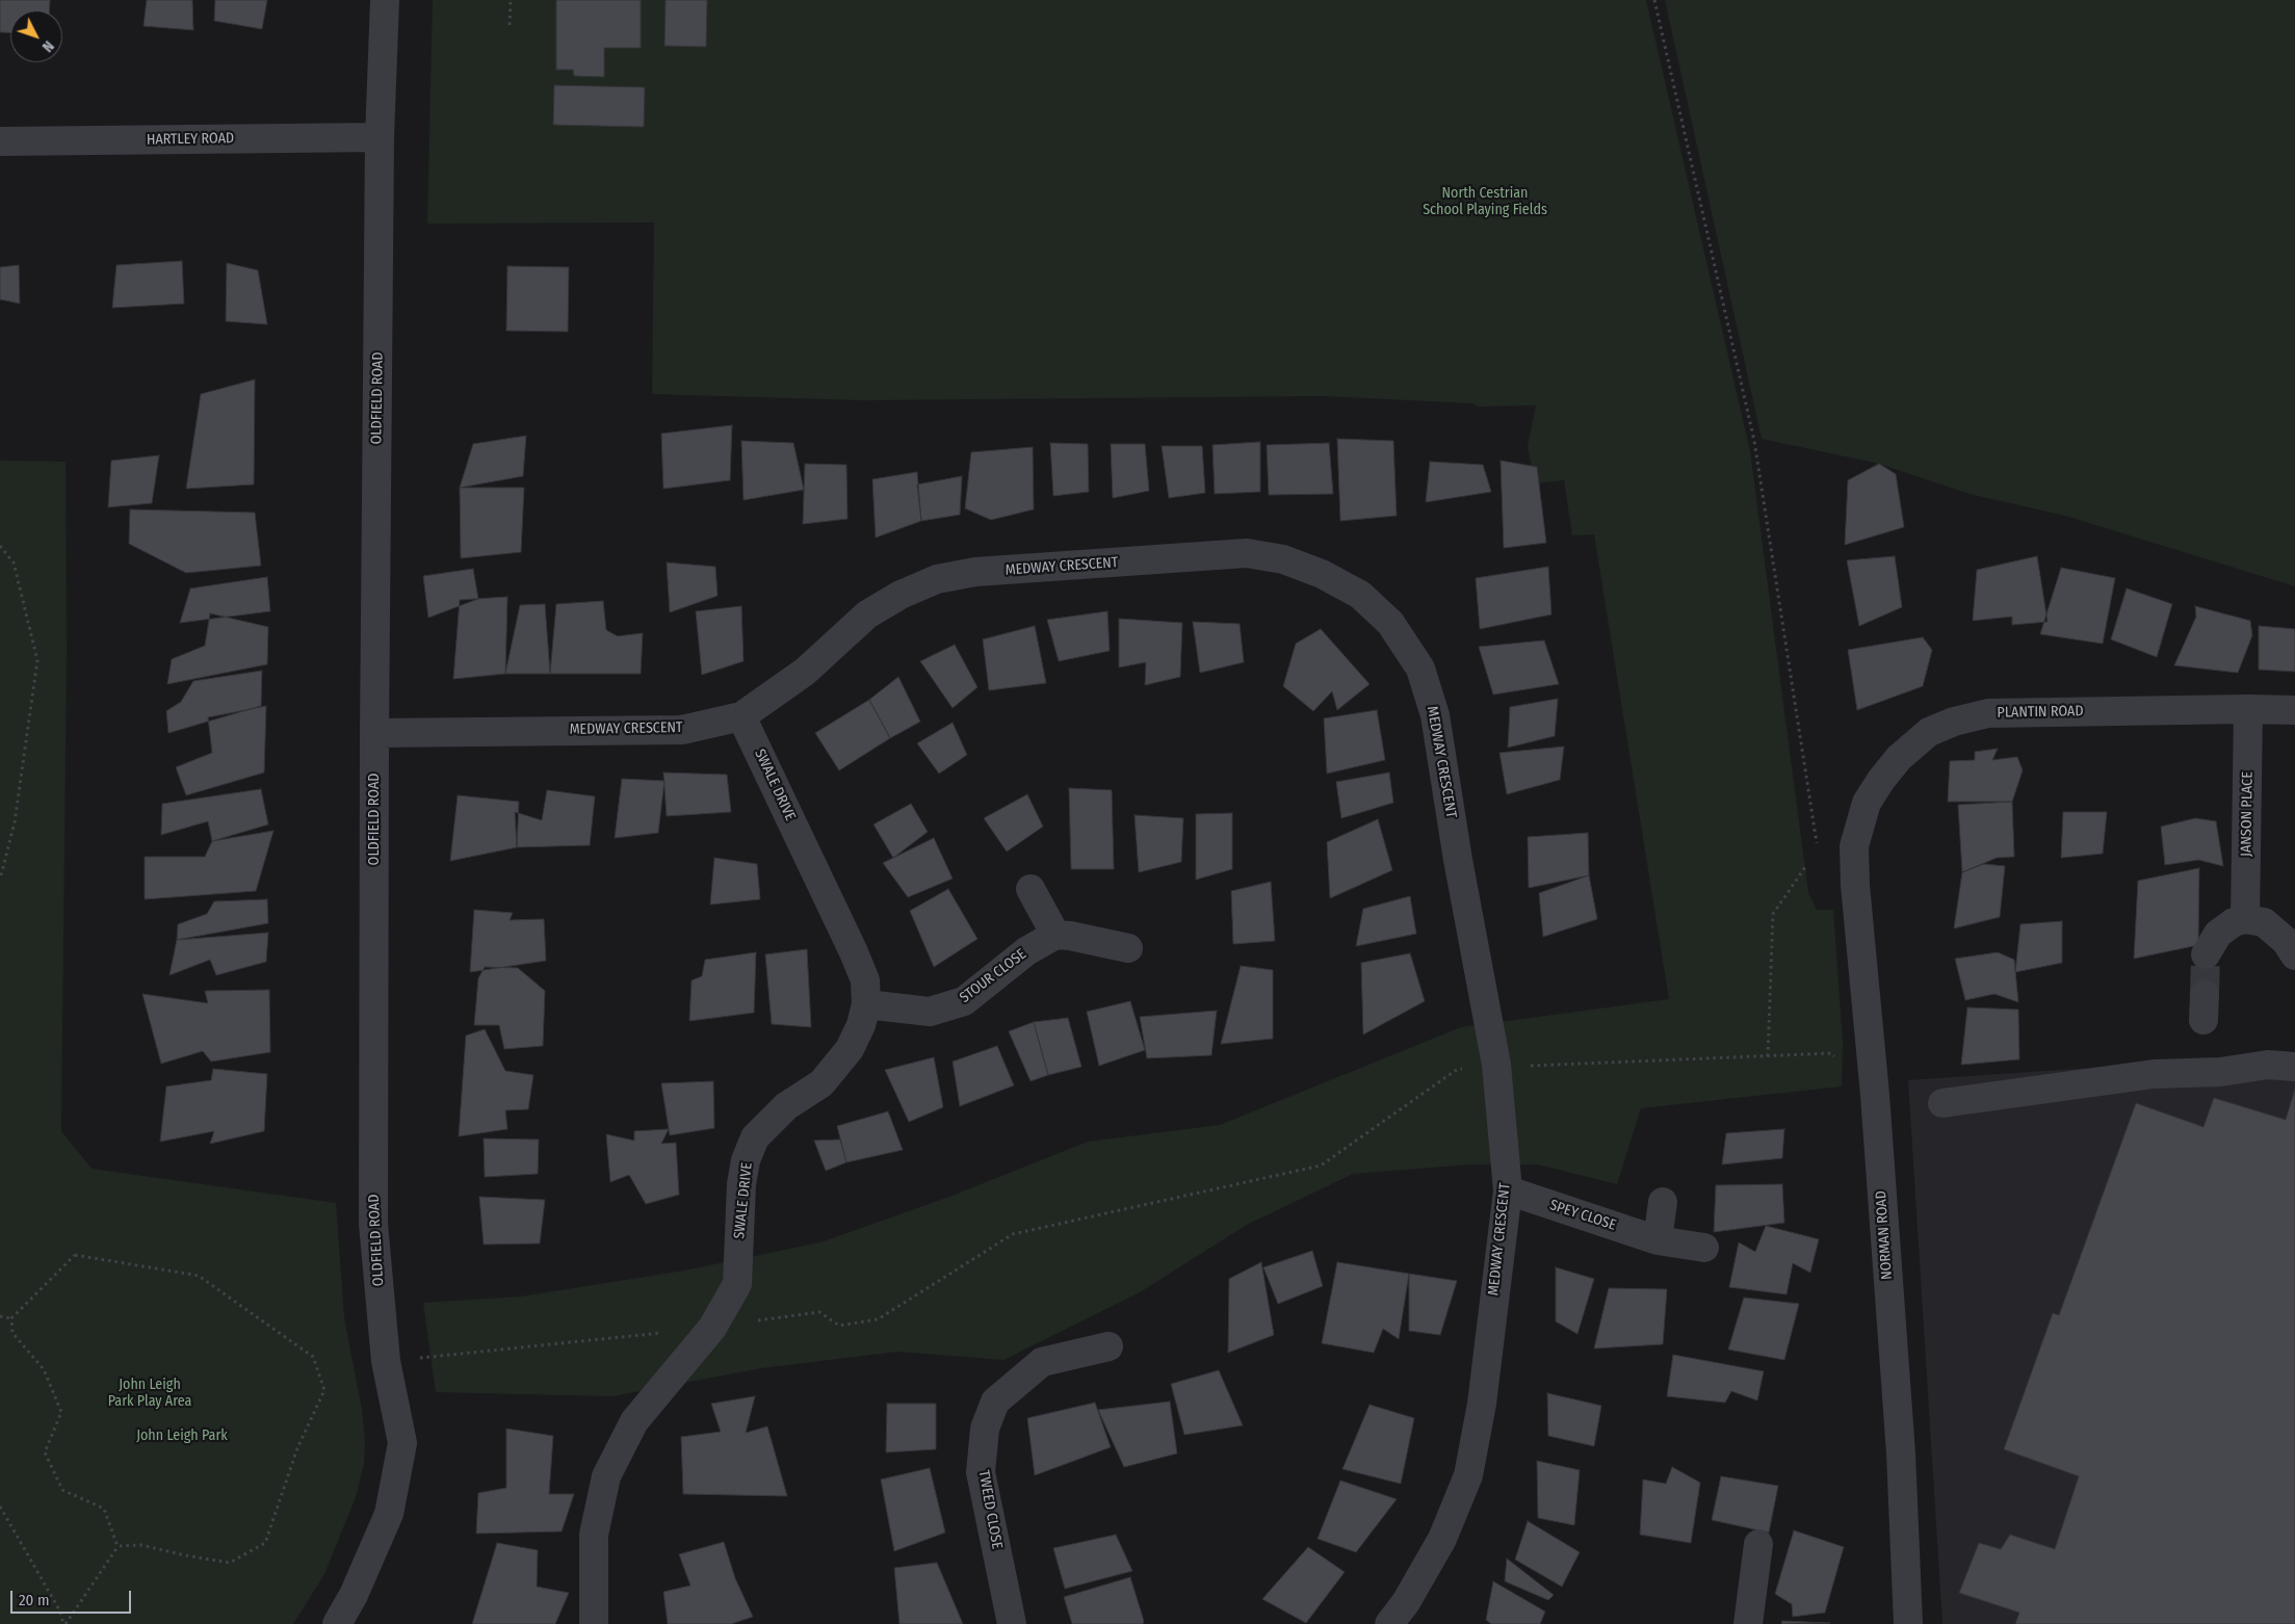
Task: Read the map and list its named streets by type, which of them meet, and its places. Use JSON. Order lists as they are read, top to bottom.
{
  "streets": {
    "street": [
      "HARTLEY ROAD",
      "OLDFIELD ROAD",
      "MEDWAY CRESCENT",
      "PLANTIN ROAD",
      "SWALE DRIVE",
      "JANSON PLACE",
      "STOUR CLOSE",
      "SPEY CLOSE",
      "NORMAN ROAD",
      "TWEED CLOSE"
    ]
  },
  "crossings": [
    ["HARTLEY ROAD", "OLDFIELD ROAD"],
    ["OLDFIELD ROAD", "MEDWAY CRESCENT"],
    ["MEDWAY CRESCENT", "SWALE DRIVE"],
    ["MEDWAY CRESCENT", "SPEY CLOSE"],
    ["PLANTIN ROAD", "JANSON PLACE"],
    ["PLANTIN ROAD", "NORMAN ROAD"],
    ["SWALE DRIVE", "STOUR CLOSE"]
  ],
  "parks": ["North Cestrian School Playing Fields", "John Leigh Park Play Area", "John Leigh Park"],
  "scale_bar": "20 m",
  "north": "bottom right"
}
